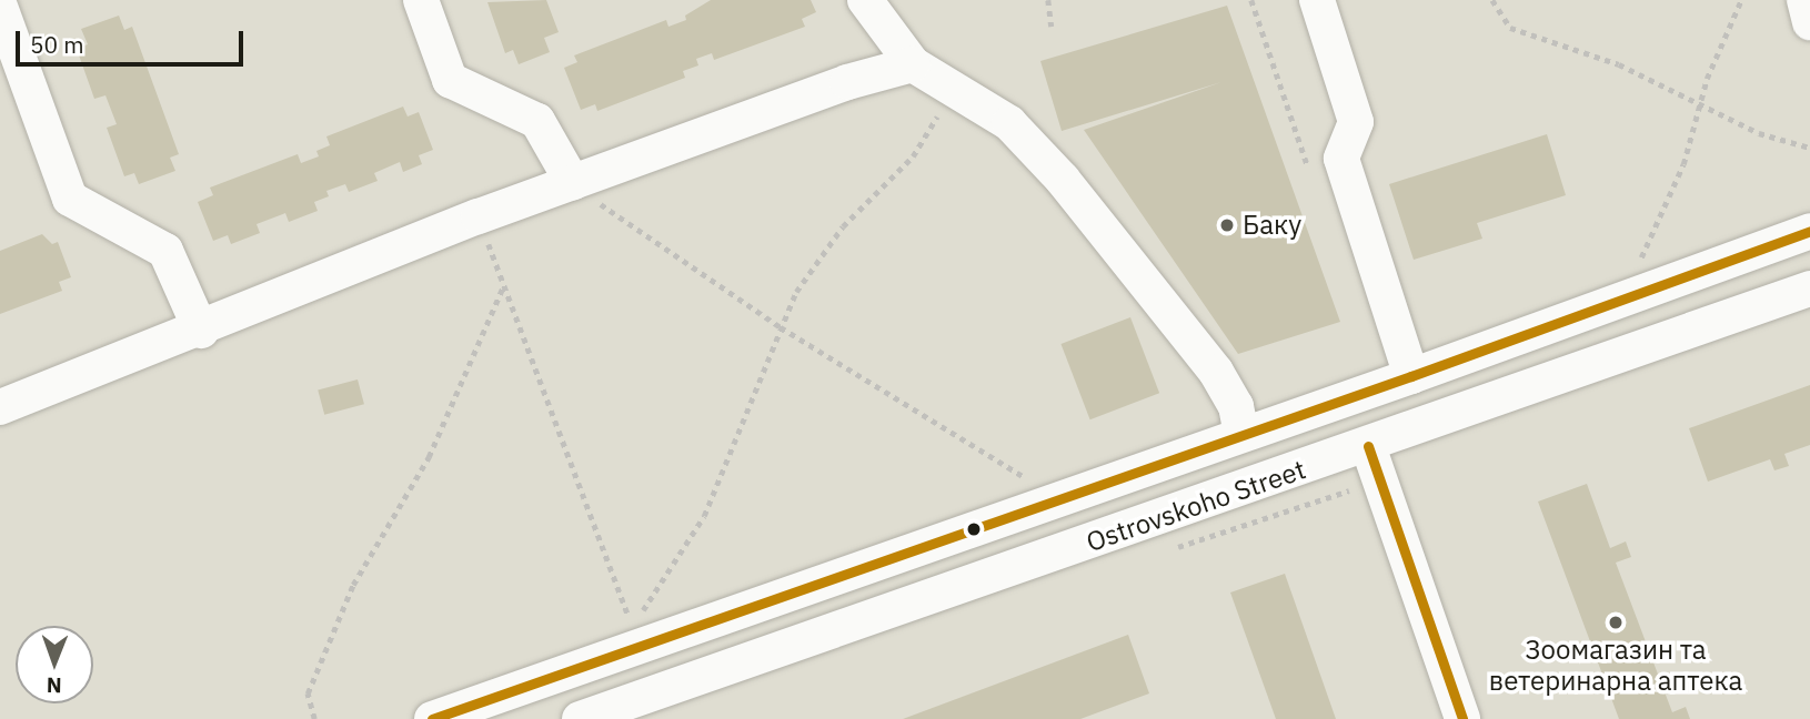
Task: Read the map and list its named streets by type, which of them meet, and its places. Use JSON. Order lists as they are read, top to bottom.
{
  "streets": {
    "street": ["Ostrovskoho Street"]
  },
  "places": ["Баку", "Зоомагазин та ветеринарна аптека"],
  "scale_bar": "50 m",
  "north": "bottom"
}
